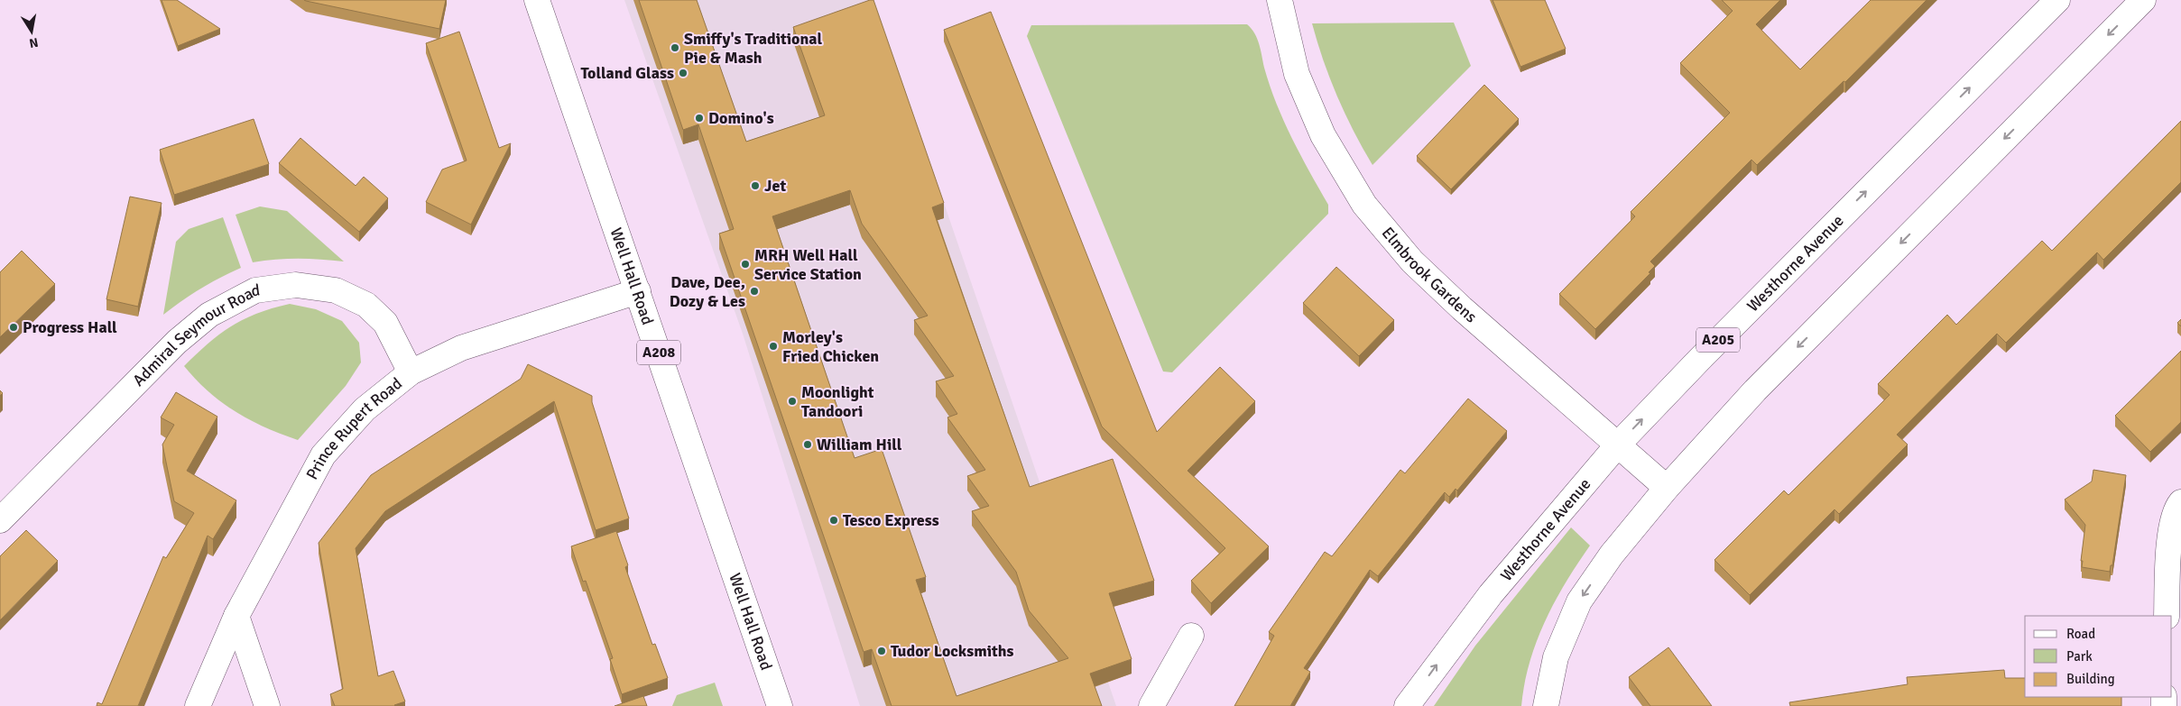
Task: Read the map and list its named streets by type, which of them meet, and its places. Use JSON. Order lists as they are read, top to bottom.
{
  "streets": {
    "main road": [
      "Westhorne Avenue",
      "Elmbrook Gardens",
      "Well Hall Road",
      "Admiral Seymour Road",
      "A205",
      "A208",
      "Prince Rupert Road"
    ]
  },
  "crossings": [
    ["Westhorne Avenue", "Elmbrook Gardens"],
    ["Well Hall Road", "Prince Rupert Road"],
    ["Admiral Seymour Road", "Prince Rupert Road"]
  ],
  "places": [
    "Smiffy's Traditional Pie & Mash",
    "Tolland Glass",
    "Domino's",
    "Jet",
    "MRH Well Hall Service Station",
    "Dave, Dee, Dozy & Les",
    "Progress Hall",
    "Morley's Fried Chicken",
    "Moonlight Tandoori",
    "William Hill",
    "Tesco Express",
    "Tudor Locksmiths"
  ],
  "legend": ["Road", "Park", "Building"],
  "north": "bottom"
}
